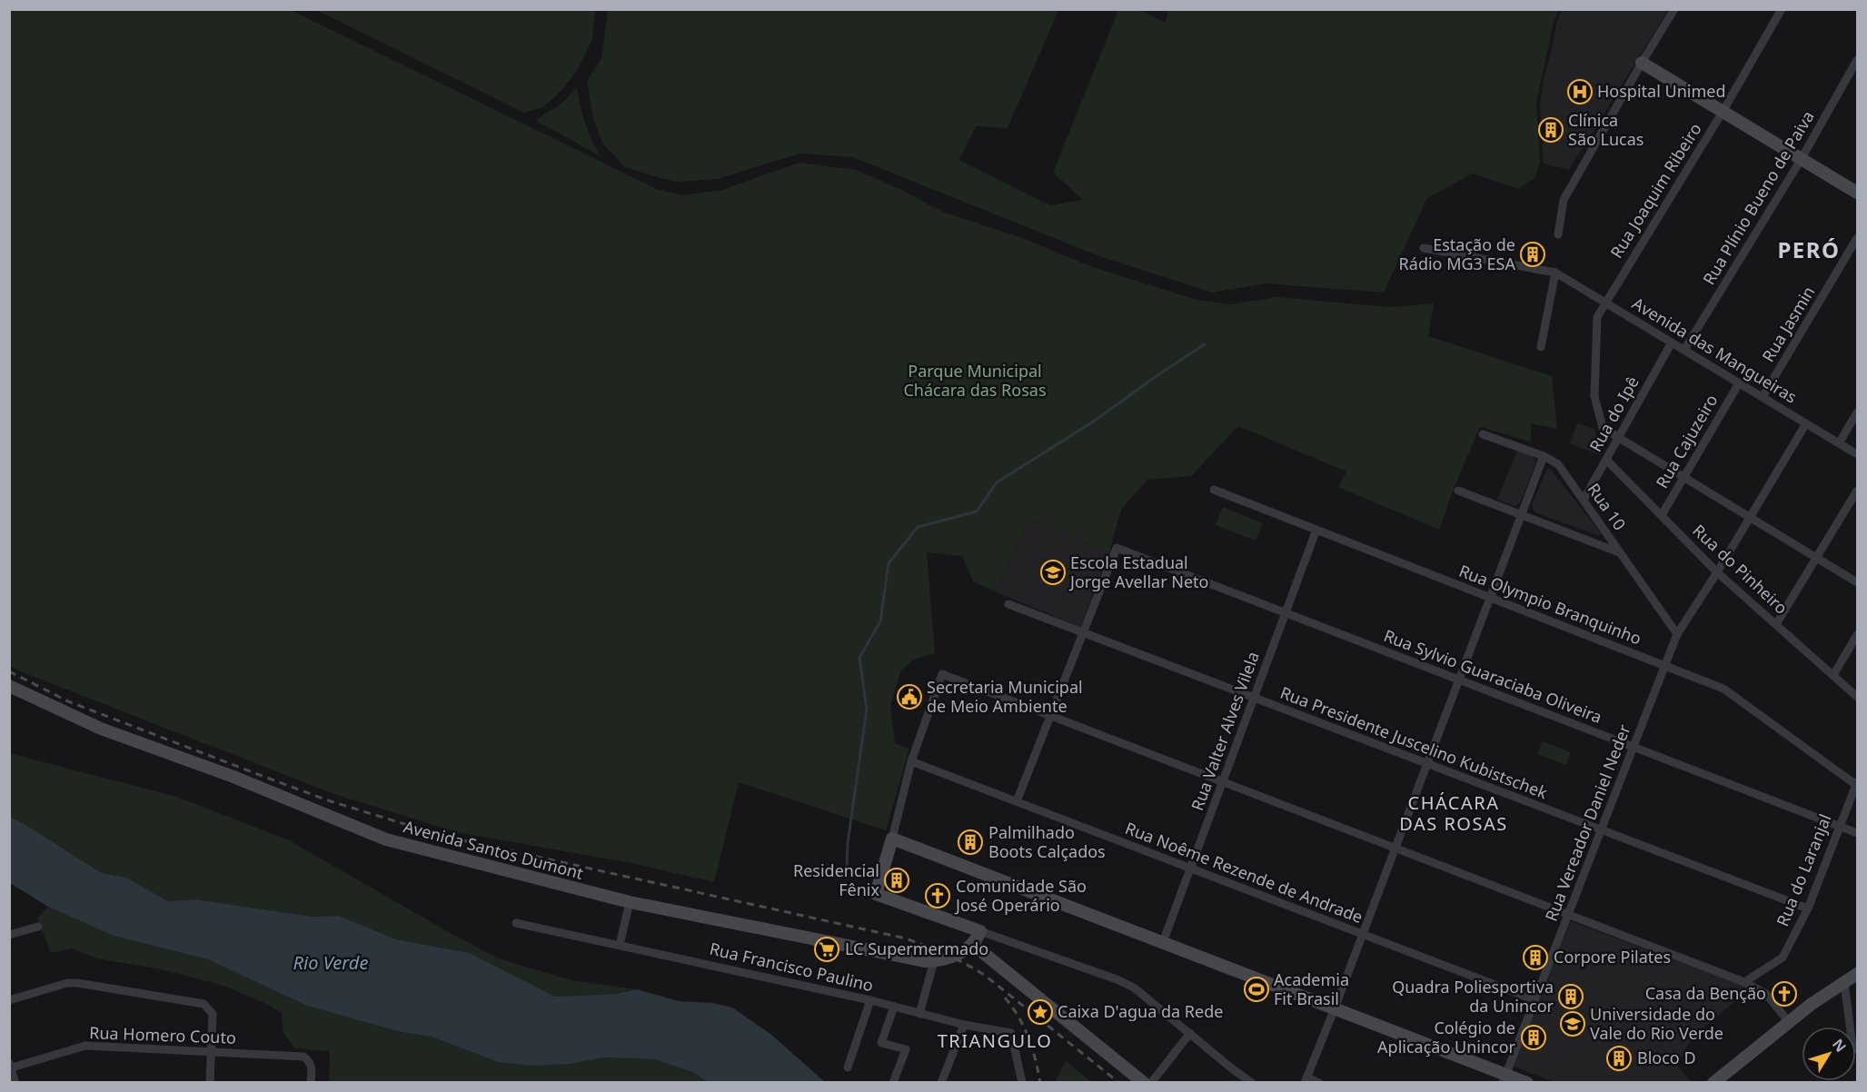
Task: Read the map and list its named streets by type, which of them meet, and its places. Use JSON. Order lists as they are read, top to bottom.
{
  "streets": {
    "street": [
      "Rua Joaquim Ribeiro",
      "Rua Plínio Bueno de Paiva",
      "Rua Jasmin",
      "Avenida das Mangueiras",
      "Rua do Ipê",
      "Rua Cajuzeiro",
      "Rua 10",
      "Rua do Pinheiro",
      "Rua Olympio Branquinho",
      "Rua Sylvio Guaraciaba Oliveira",
      "Rua Valter Alves Vilela",
      "Rua Presidente Juscelino Kubistschek",
      "Rua Vereador Daniel Neder",
      "Avenida Santos Dumont",
      "Rua do Laranjal",
      "Rua Noême Rezende de Andrade",
      "Rua Francisco Paulino",
      "Rua Homero Couto"
    ]
  },
  "crossings": [
    ["Rua Joaquim Ribeiro", "Avenida das Mangueiras"],
    ["Rua Joaquim Ribeiro", "Rua do Ipê"],
    ["Rua Joaquim Ribeiro", "Rua Cajuzeiro"],
    ["Rua Joaquim Ribeiro", "Rua Vereador Daniel Neder"],
    ["Rua Plínio Bueno de Paiva", "Avenida das Mangueiras"],
    ["Rua Jasmin", "Avenida das Mangueiras"],
    ["Avenida das Mangueiras", "Rua do Ipê"],
    ["Avenida das Mangueiras", "Rua Cajuzeiro"],
    ["Avenida das Mangueiras", "Rua Vereador Daniel Neder"],
    ["Rua do Ipê", "Rua 10"],
    ["Rua do Ipê", "Rua do Pinheiro"],
    ["Rua Cajuzeiro", "Rua do Pinheiro"],
    ["Rua 10", "Rua Vereador Daniel Neder"],
    ["Rua do Pinheiro", "Rua Vereador Daniel Neder"],
    ["Rua Olympio Branquinho", "Rua Valter Alves Vilela"],
    ["Rua Olympio Branquinho", "Rua Vereador Daniel Neder"],
    ["Rua Olympio Branquinho", "Rua do Laranjal"],
    ["Rua Sylvio Guaraciaba Oliveira", "Rua Valter Alves Vilela"],
    ["Rua Sylvio Guaraciaba Oliveira", "Rua Presidente Juscelino Kubistschek"],
    ["Rua Sylvio Guaraciaba Oliveira", "Rua Vereador Daniel Neder"],
    ["Rua Sylvio Guaraciaba Oliveira", "Rua do Laranjal"],
    ["Rua Valter Alves Vilela", "Rua Presidente Juscelino Kubistschek"],
    ["Rua Valter Alves Vilela", "Rua Noême Rezende de Andrade"],
    ["Rua Presidente Juscelino Kubistschek", "Rua Vereador Daniel Neder"],
    ["Rua Presidente Juscelino Kubistschek", "Rua do Laranjal"],
    ["Rua Vereador Daniel Neder", "Rua Noême Rezende de Andrade"]
  ],
  "districts": ["PERÓ", "CHÁCARA DAS ROSAS", "TRIANGULO"],
  "water": ["Rio Verde"],
  "parks": ["Parque Municipal Chácara das Rosas"],
  "places": {
    "hospital": ["Hospital Unimed"],
    "building": [
      "Clínica São Lucas",
      "Estação de Rádio MG3 ESA",
      "Palmilhado Boots Calçados",
      "Residencial Fênix",
      "Corpore Pilates",
      "Quadra Poliesportiva da Unincor",
      "Colégio de Aplicação Unincor",
      "Bloco D"
    ],
    "school or university": ["Escola Estadual Jorge Avellar Neto", "Universidade do Vale do Rio Verde"],
    "public building": ["Secretaria Municipal de Meio Ambiente"],
    "church": ["Comunidade São José Operário", "Casa da Benção"],
    "supermarket": ["LC Supermermado"],
    "sports": ["Academia Fit Brasil"],
    "place": ["Caixa D'agua da Rede"]
  },
  "north": "top right"
}
